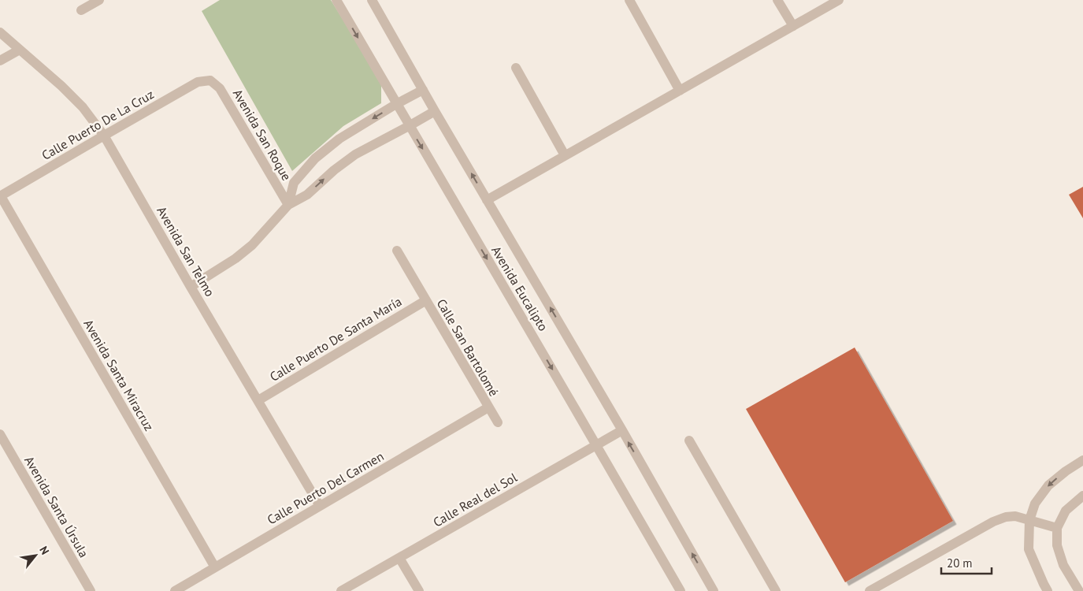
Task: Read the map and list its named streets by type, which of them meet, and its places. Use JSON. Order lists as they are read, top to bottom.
{
  "streets": {
    "street": [
      "Calle Puerto De La Cruz",
      "Avenida San Roque",
      "Avenida San Telmo",
      "Avenida Eucalipto",
      "Calle Puerto De Santa María",
      "Calle San Bartolomé",
      "Avenida Santa Miracruz",
      "Calle Puerto Del Carmen",
      "Calle Real del Sol",
      "Avenida Santa Úrsula"
    ]
  },
  "crossings": [
    ["Calle Puerto De La Cruz", "Avenida San Roque"],
    ["Calle Puerto De La Cruz", "Avenida San Telmo"],
    ["Calle Puerto De La Cruz", "Avenida Santa Miracruz"],
    ["Avenida San Telmo", "Calle Puerto De Santa María"],
    ["Avenida San Telmo", "Calle Puerto Del Carmen"],
    ["Avenida Eucalipto", "Calle Real del Sol"],
    ["Calle Puerto De Santa María", "Calle San Bartolomé"],
    ["Calle San Bartolomé", "Calle Puerto Del Carmen"],
    ["Avenida Santa Miracruz", "Calle Puerto Del Carmen"]
  ],
  "scale_bar": "20 m",
  "north": "top right"
}
